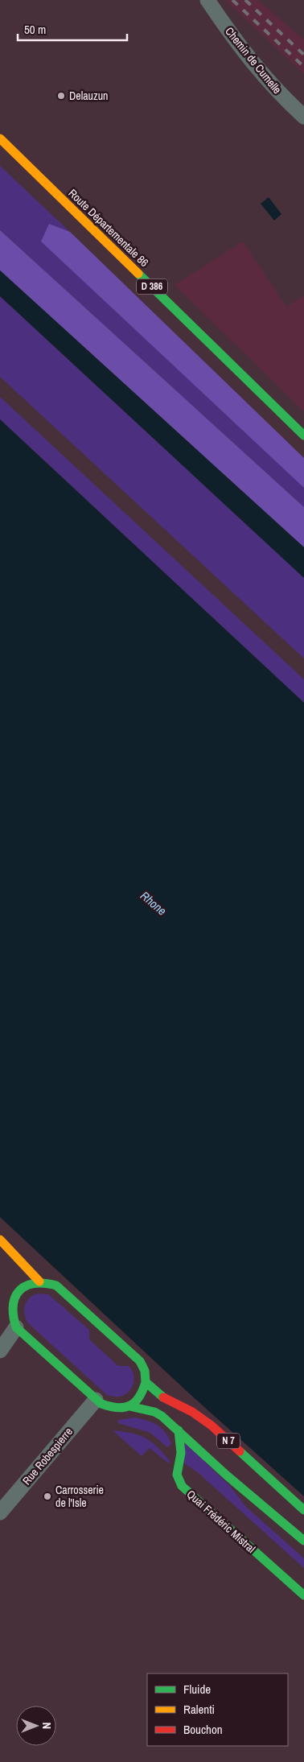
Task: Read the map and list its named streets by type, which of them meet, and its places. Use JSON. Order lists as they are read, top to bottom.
{
  "streets": {
    "main road": [
      "Route Départementale 86",
      "D 386",
      "N 7",
      "Quai Frédéric Mistral"
    ],
    "street": ["Chemin de Cumelle", "Rue Robespierre"]
  },
  "crossings": [
    ["N 7", "Rue Robespierre"],
    ["N 7", "Quai Frédéric Mistral"]
  ],
  "water": ["Rhone"],
  "places": ["Delauzun", "Carrosserie de l'Isle"],
  "legend": ["Fluide", "Ralenti", "Bouchon"],
  "scale_bar": "50 m",
  "north": "right"
}
